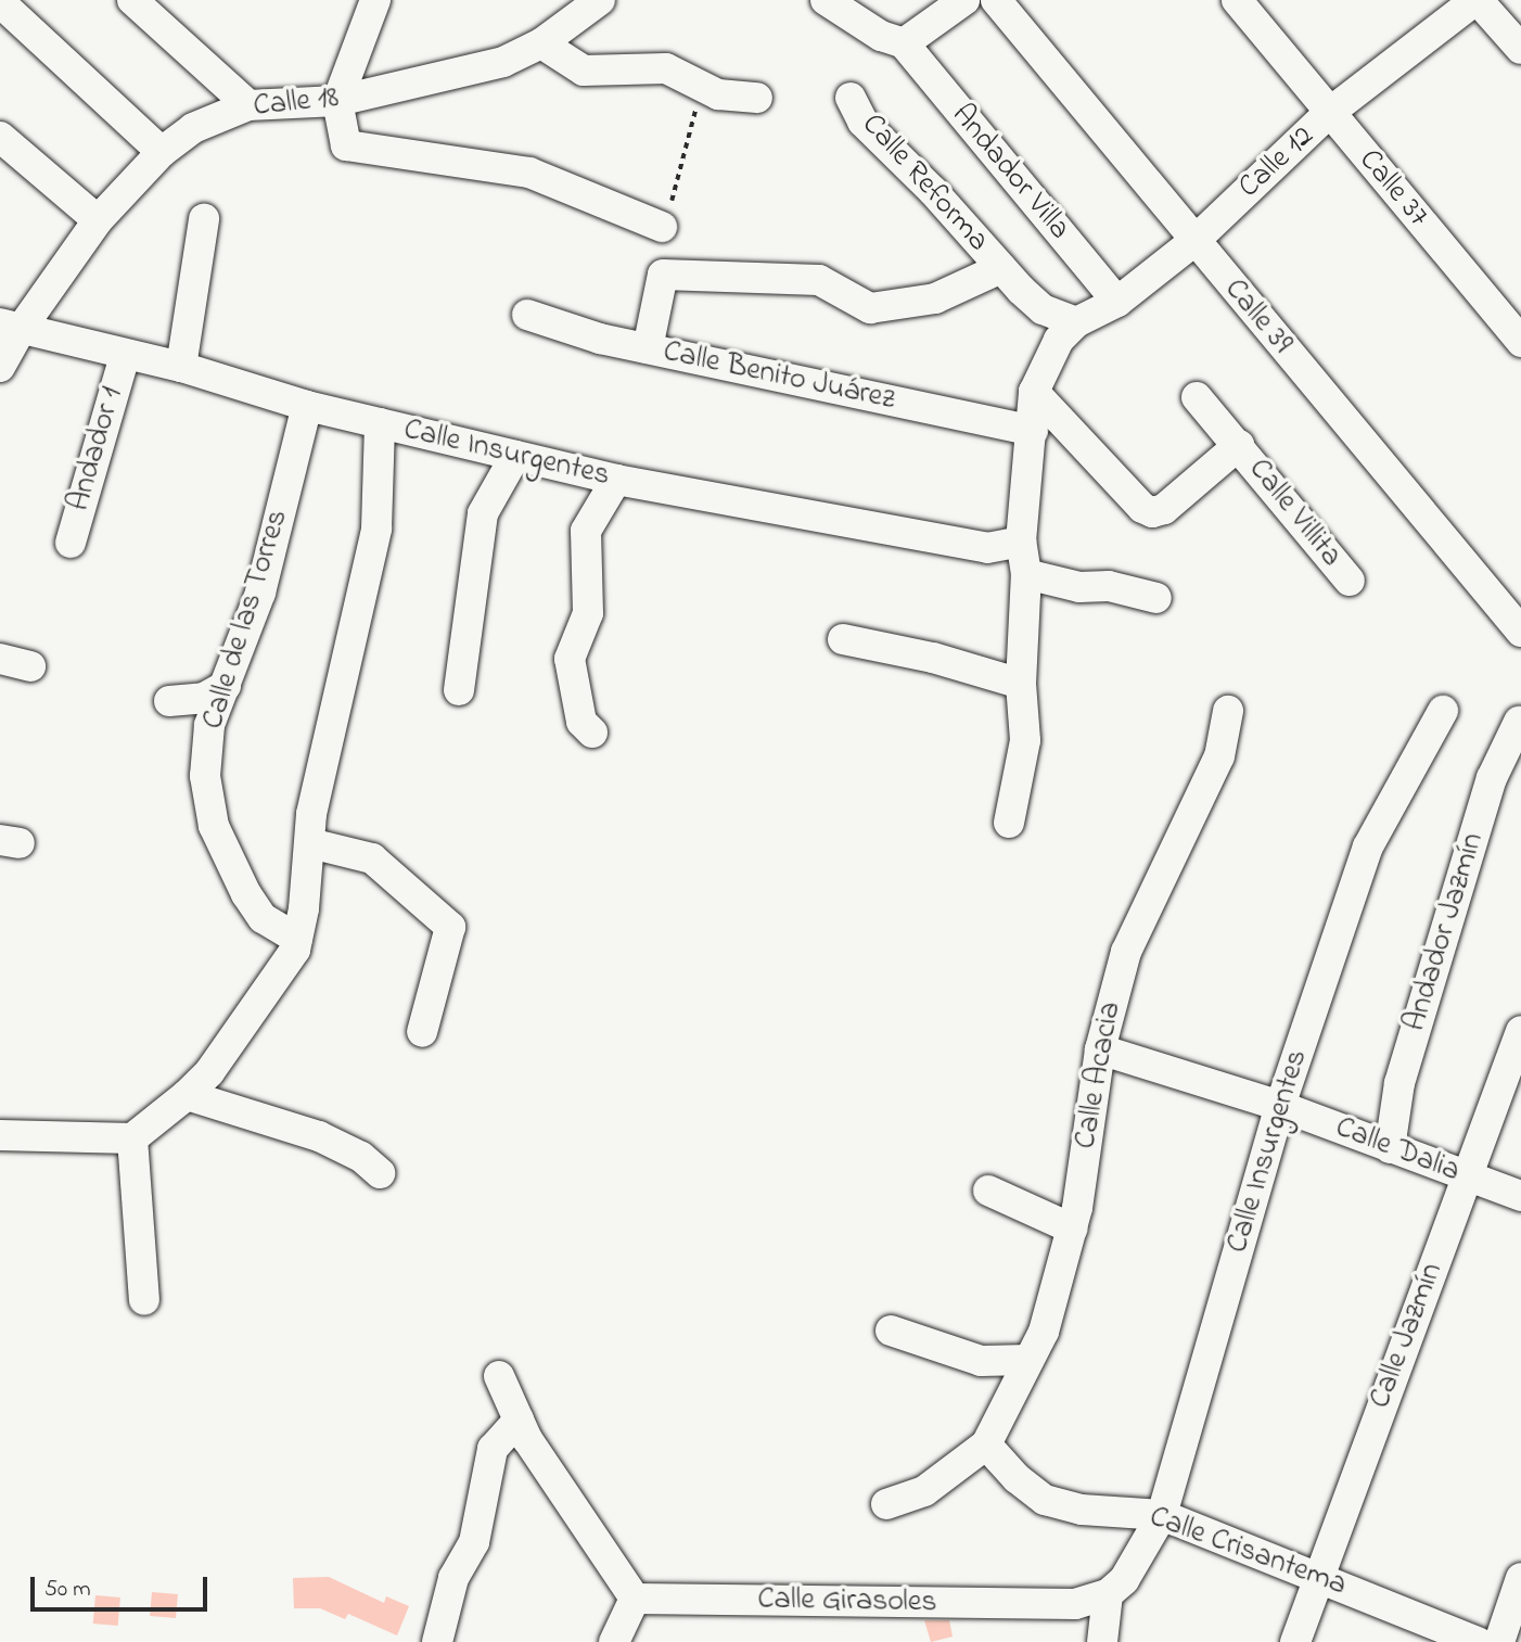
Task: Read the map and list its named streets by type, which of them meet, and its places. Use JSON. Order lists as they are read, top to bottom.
{
  "streets": {
    "street": [
      "Calle 18",
      "Calle 12",
      "Andador Villa",
      "Calle Reforma",
      "Calle 37",
      "Calle 39",
      "Calle Benito Juárez",
      "Andador 1",
      "Calle Insurgentes",
      "Calle Villita",
      "Calle de las Torres",
      "Andador Jazmín",
      "Calle Acacia",
      "Calle Dalia",
      "Calle Jazmín",
      "Calle Crisantema",
      "Calle Girasoles"
    ]
  },
  "crossings": [
    ["Calle 18", "Calle Insurgentes"],
    ["Calle 12", "Andador Villa"],
    ["Calle 12", "Calle Reforma"],
    ["Calle 12", "Calle 37"],
    ["Calle 12", "Calle 39"],
    ["Andador 1", "Calle Insurgentes"],
    ["Calle Insurgentes", "Calle de las Torres"],
    ["Calle Insurgentes", "Calle Dalia"],
    ["Calle Insurgentes", "Calle Crisantema"],
    ["Calle Insurgentes", "Calle Girasoles"],
    ["Andador Jazmín", "Calle Dalia"],
    ["Calle Acacia", "Calle Dalia"],
    ["Calle Acacia", "Calle Crisantema"],
    ["Calle Dalia", "Calle Jazmín"],
    ["Calle Jazmín", "Calle Crisantema"]
  ],
  "scale_bar": "50 m"
}
